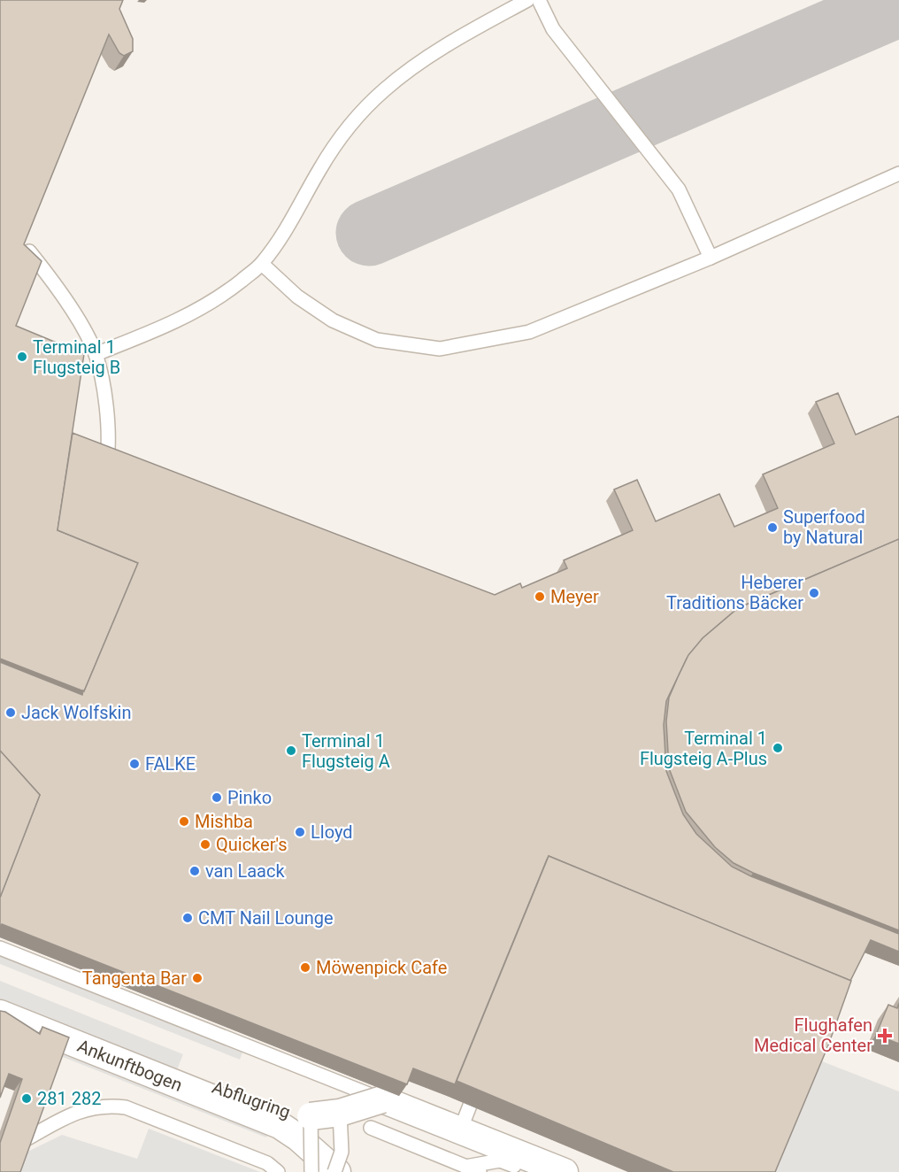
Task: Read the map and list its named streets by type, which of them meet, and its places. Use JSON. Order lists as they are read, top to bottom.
{
  "streets": {
    "street": ["Ankunftbogen", "Abflugring"]
  },
  "places": {
    "other": [
      "Terminal 1 Flugsteig B",
      "Superfood by Natural",
      "Heberer Traditions Bäcker",
      "Meyer",
      "Jack Wolfskin",
      "Terminal 1 Flugsteig A-Plus",
      "Terminal 1 Flugsteig A",
      "FALKE",
      "Pinko",
      "Mishba",
      "Lloyd",
      "Quicker's",
      "van Laack",
      "CMT Nail Lounge",
      "Möwenpick Cafe",
      "Tangenta Bar",
      "281 282"
    ],
    "health": ["Flughafen Medical Center"]
  }
}
